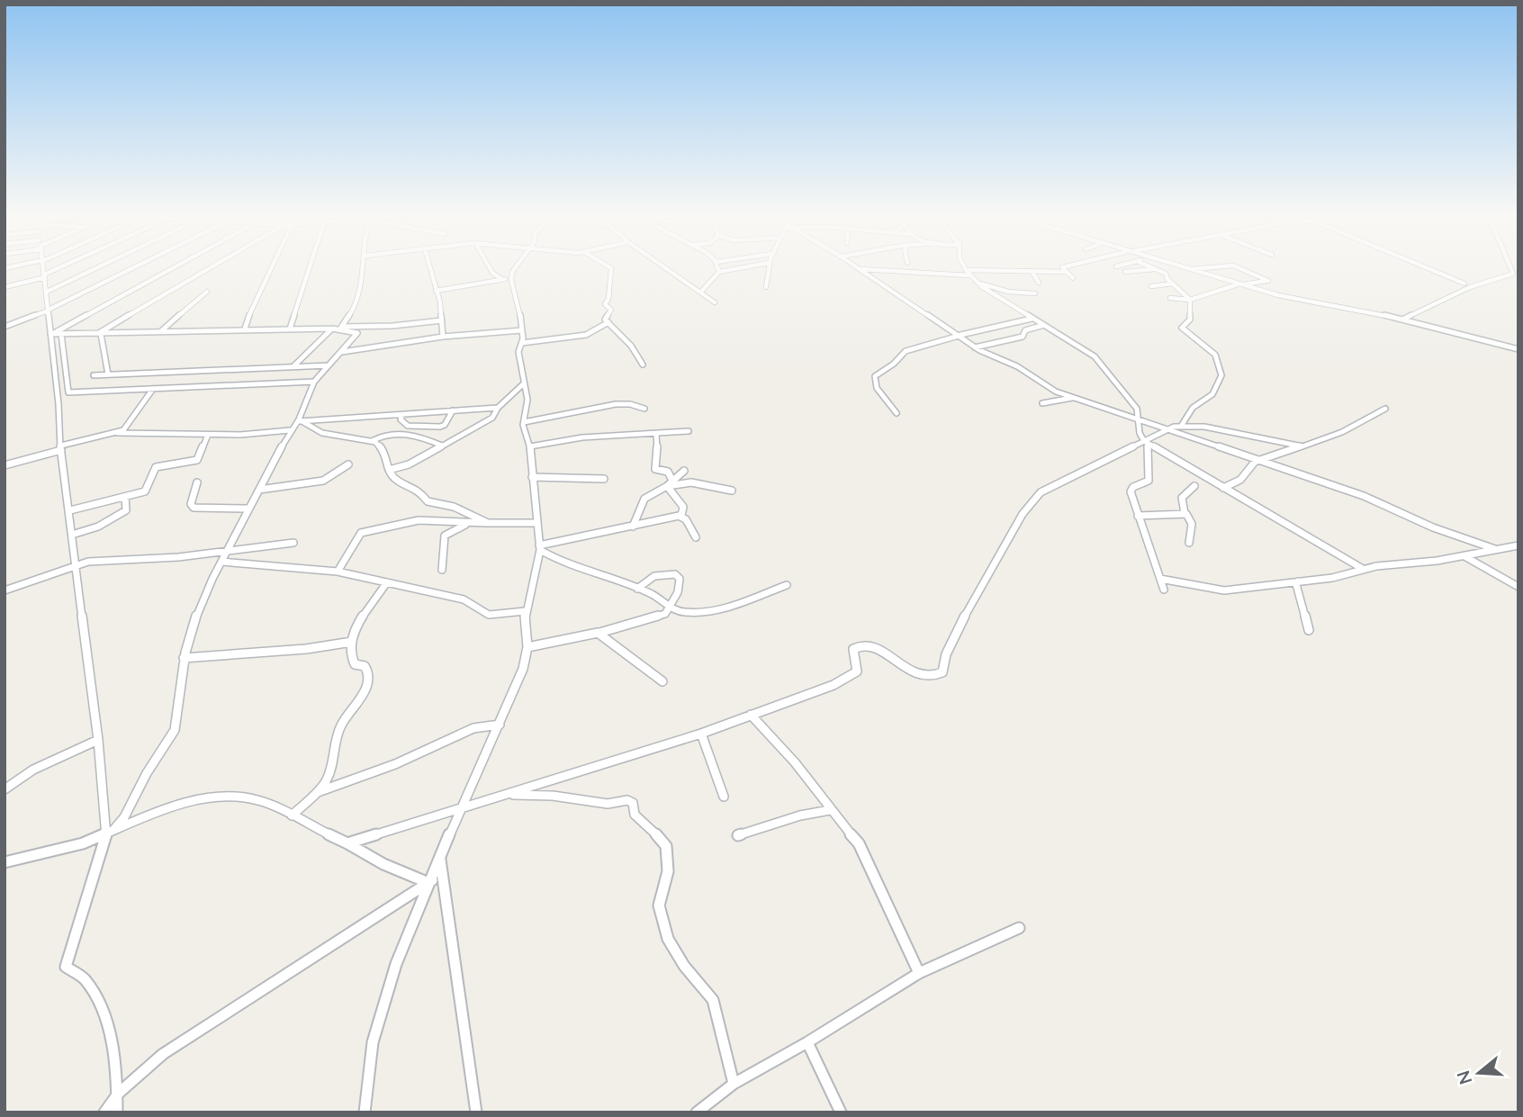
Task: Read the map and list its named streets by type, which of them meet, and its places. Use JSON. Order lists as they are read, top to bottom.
{
  "north": "left"
}
